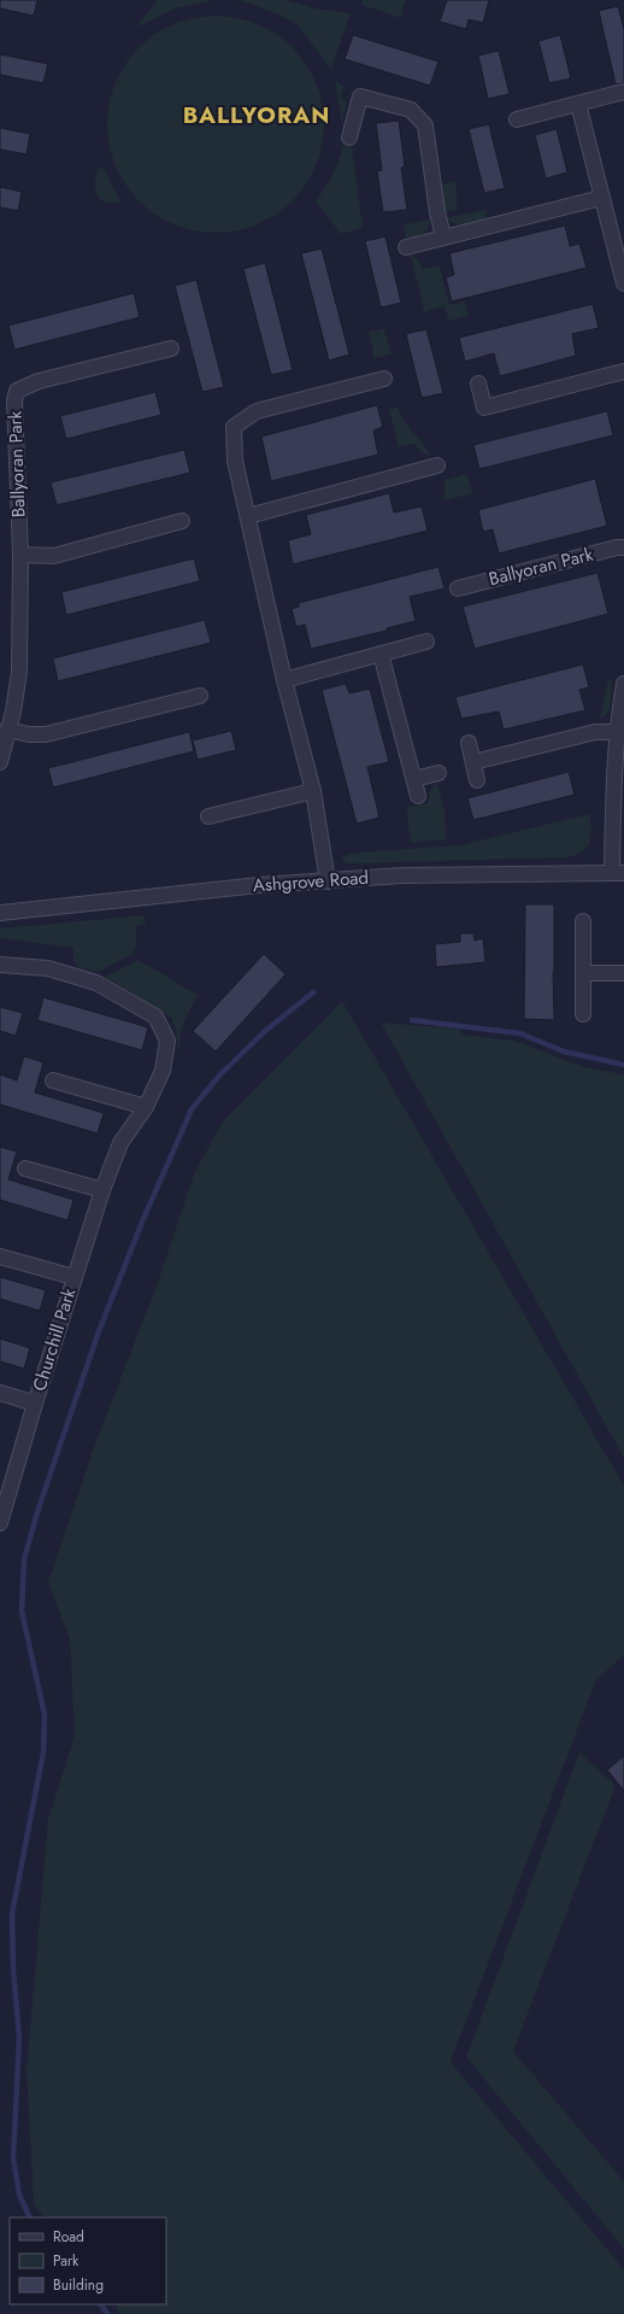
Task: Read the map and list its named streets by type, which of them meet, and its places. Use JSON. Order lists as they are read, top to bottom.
{
  "streets": {
    "street": ["Ballyoran Park", "Ashgrove Road", "Churchill Park"]
  },
  "districts": ["BALLYORAN"],
  "legend": ["Road", "Park", "Building"]
}
